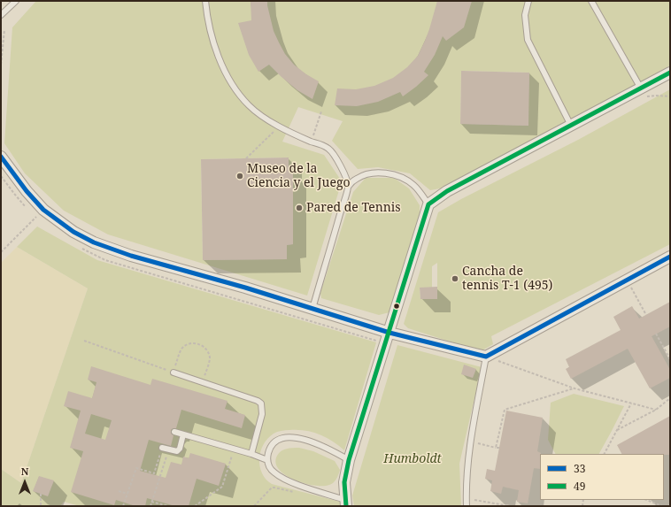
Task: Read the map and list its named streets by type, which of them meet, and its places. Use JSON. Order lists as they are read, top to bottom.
{
  "parks": ["Humboldt"],
  "places": ["Museo de la Ciencia y el Juego", "Pared de Tennis", "Cancha de tennis T-1 (495)"],
  "lines": ["transit line 49", "transit line 33"],
  "legend": ["33", "49"],
  "north": "top"
}
